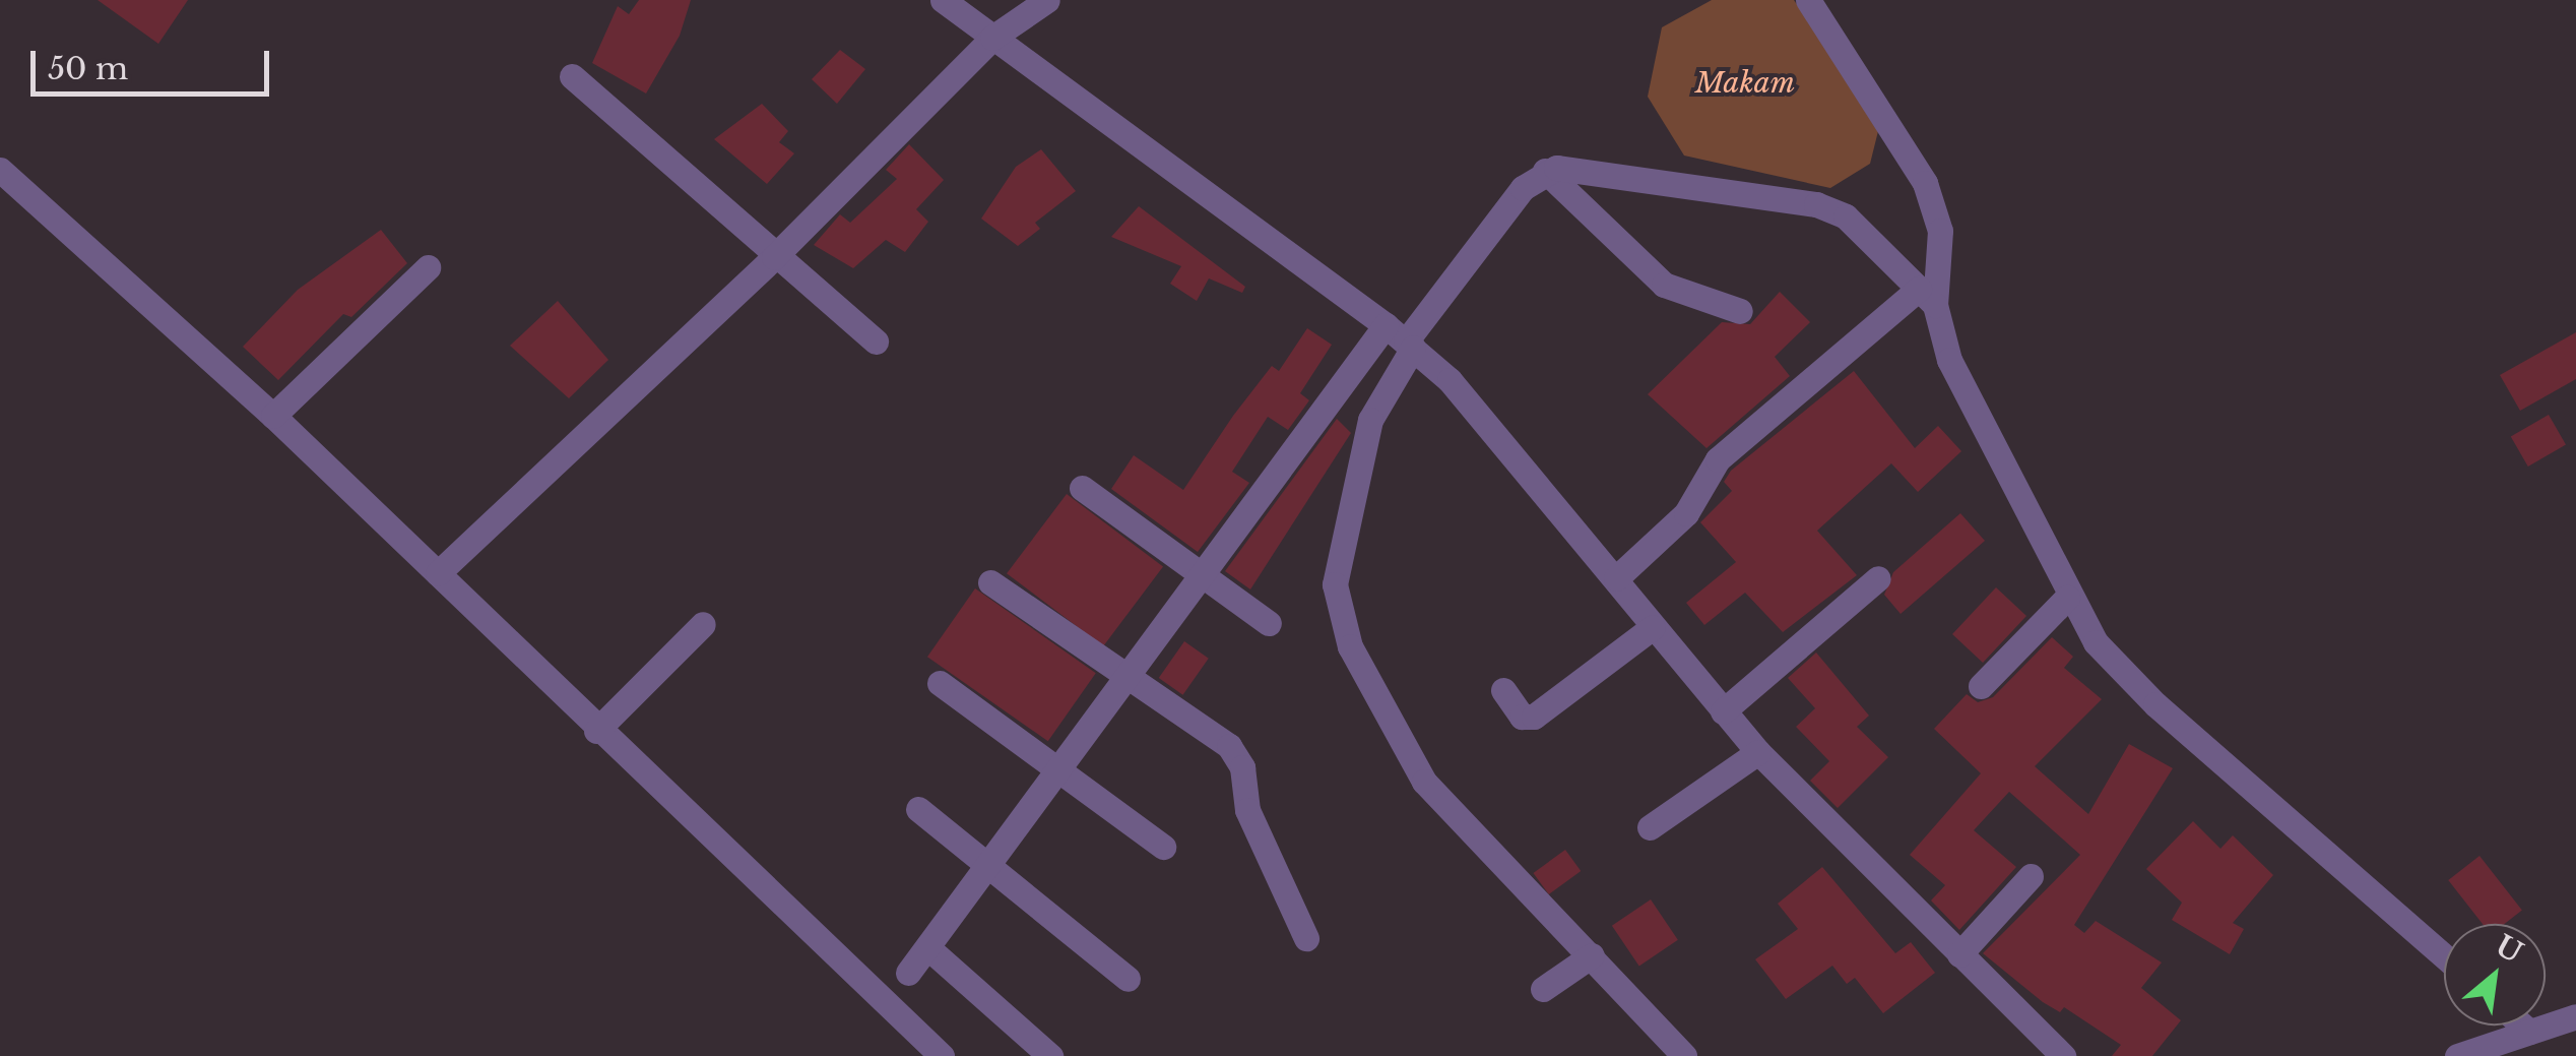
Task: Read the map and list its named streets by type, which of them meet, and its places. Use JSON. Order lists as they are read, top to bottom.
{
  "parks": ["Makam"],
  "scale_bar": "50 m",
  "north": "top right"
}
